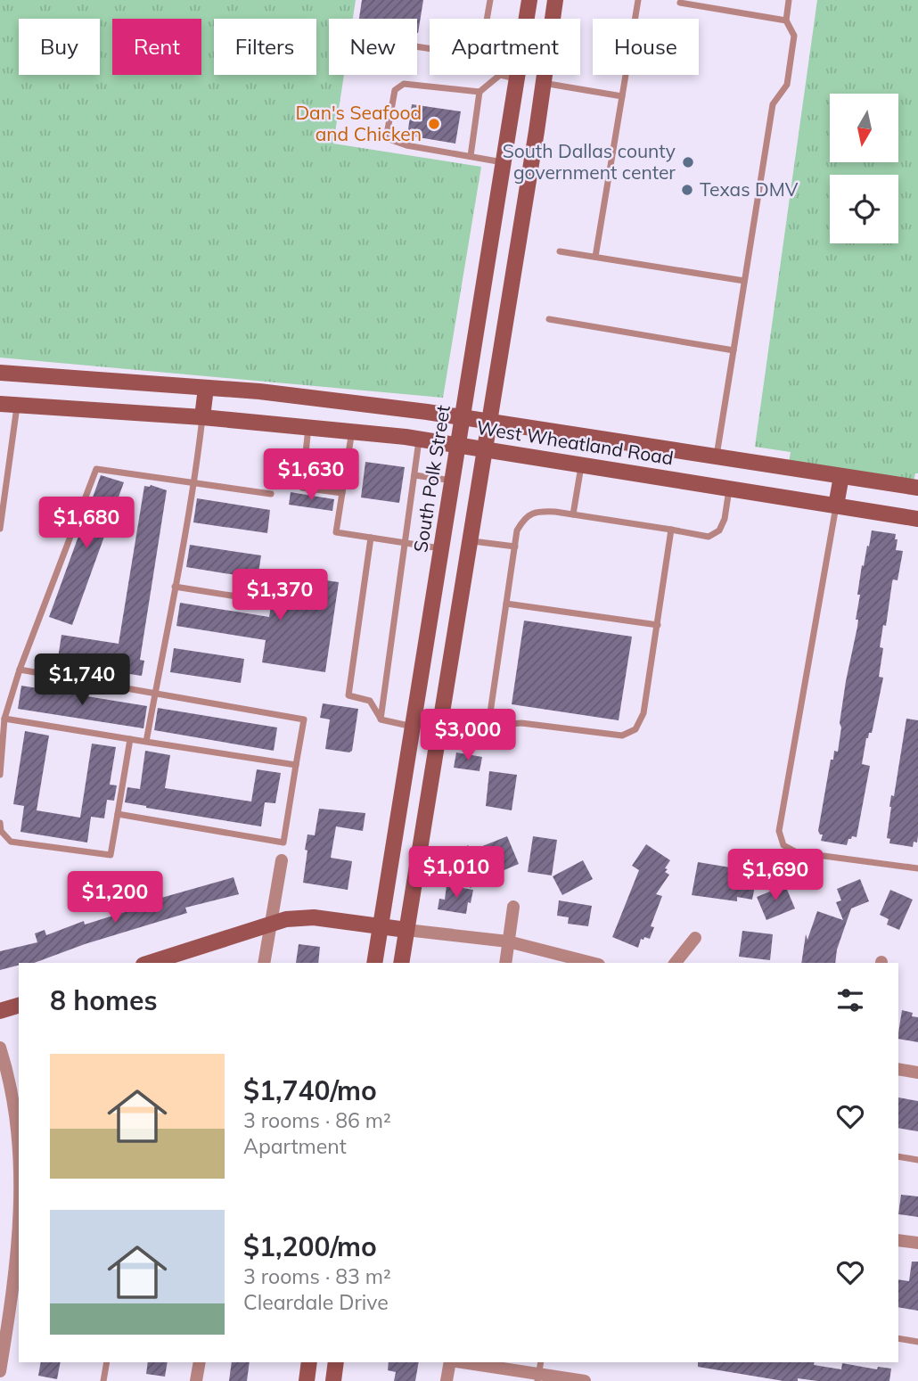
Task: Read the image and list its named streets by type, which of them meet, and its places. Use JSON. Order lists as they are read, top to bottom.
{
  "streets": {
    "main road": ["West Wheatland Road", "South Polk Street"]
  },
  "crossings": [
    ["West Wheatland Road", "South Polk Street"]
  ],
  "places": ["Dan's Seafood and Chicken", "South Dallas county government center", "Texas DMV"],
  "north": "bottom",
  "page": {
    "chip": [
      "Buy",
      "Rent",
      "Filters",
      "New",
      "Apartment",
      "House"
    ],
    "price": [
      "$1,630",
      "$1,680",
      "$1,370",
      "$1,740",
      "$3,000",
      "$1,010",
      "$1,690",
      "$1,200"
    ],
    "heading": "8 homes",
    "list": [
      {
        "name": "$1,740/mo",
        "note": "3 rooms · 86 m² · Apartment"
      },
      {
        "name": "$1,200/mo",
        "note": "3 rooms · 83 m² · Cleardale Drive"
      }
    ]
  }
}
